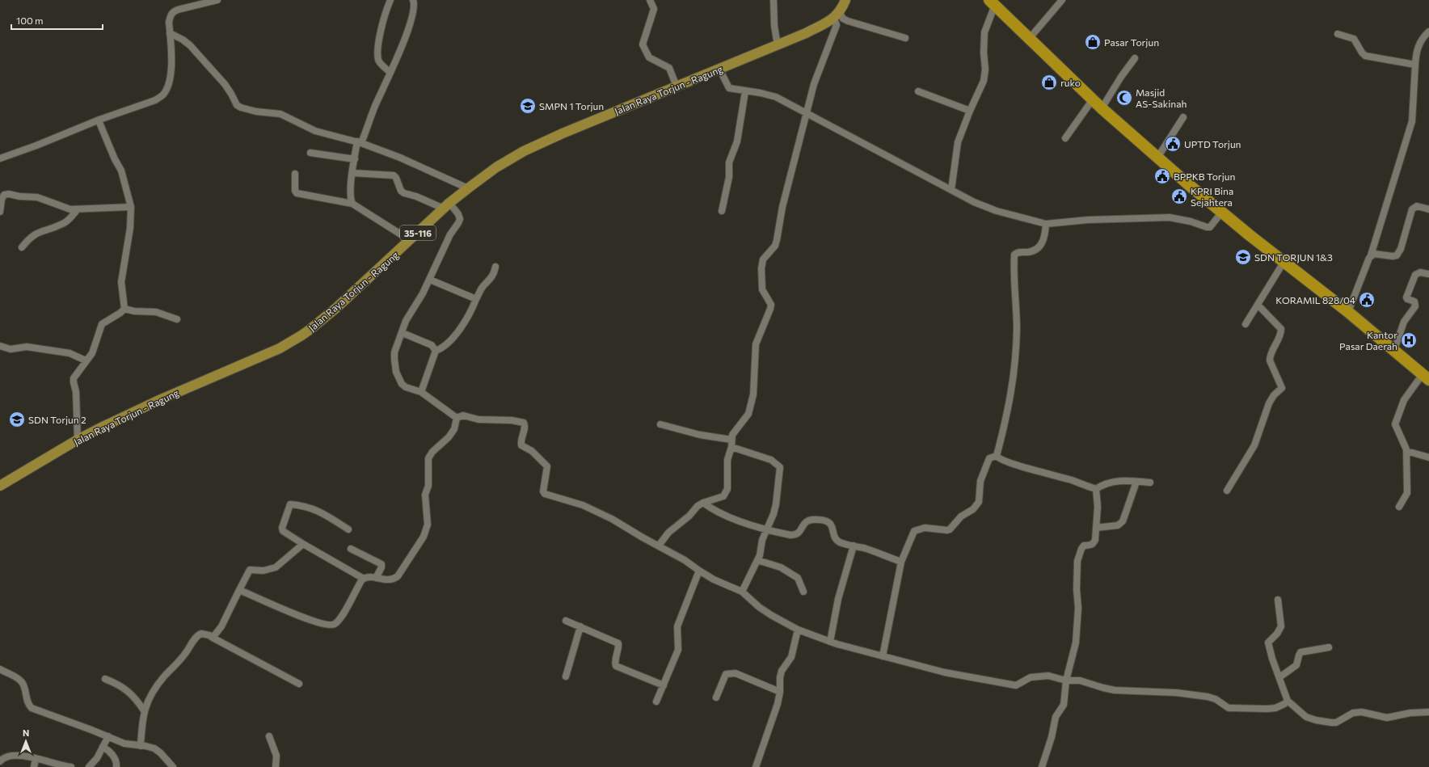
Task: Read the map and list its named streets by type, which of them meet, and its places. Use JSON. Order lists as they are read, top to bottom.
{
  "streets": {
    "main road": ["Jalan Raya Torjun - Ragung", "35-116"]
  },
  "places": {
    "shop": ["Pasar Torjun", "ruko"],
    "mosque": ["Masjid AS-Sakinah"],
    "school or university": ["SMPN 1 Torjun", "SDN TORJUN 1&3", "SDN Torjun 2"],
    "public building": [
      "UPTD Torjun",
      "BPPKB Torjun",
      "KPRI Bina Sejahtera",
      "KORAMIL 828/04"
    ],
    "hospital": ["Kantor Pasar Daerah"]
  },
  "scale_bar": "100 m",
  "north": "top"
}
